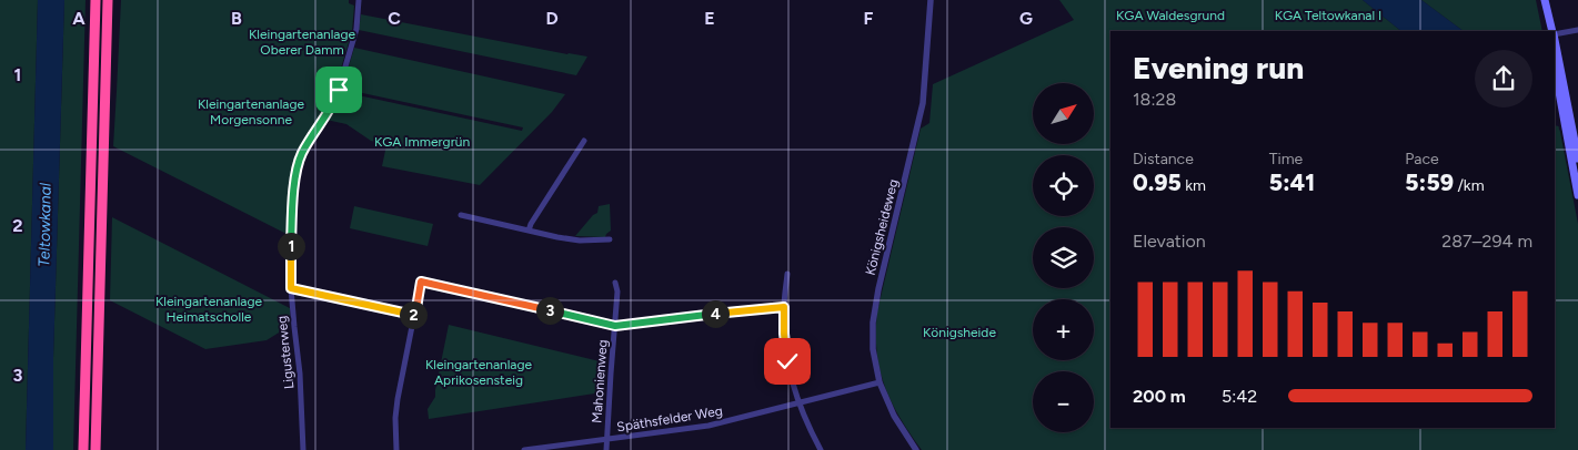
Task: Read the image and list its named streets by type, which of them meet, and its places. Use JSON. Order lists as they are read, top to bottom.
{
  "streets": {
    "street": [
      "Königsheideweg",
      "Ligusterweg",
      "Mahonienweg",
      "Späthsfelder Weg"
    ]
  },
  "crossings": [
    ["Königsheideweg", "Späthsfelder Weg"],
    ["Mahonienweg", "Späthsfelder Weg"]
  ],
  "water": ["Teltowkanal"],
  "parks": [
    "KGA Waldesgrund",
    "KGA Teltowkanal I",
    "Kleingartenanlage Oberer Damm",
    "Kleingartenanlage Morgensonne",
    "KGA Immergrün",
    "Kleingartenanlage Heimatscholle",
    "Königsheide",
    "Kleingartenanlage Aprikosensteig"
  ],
  "north": "top right",
  "page": {
    "heading": ["Evening run", "18:28"],
    "map_buttons": ["+", "−"],
    "stats": [
      ["Distance", "0.95 km"],
      ["Time", "5:41"],
      ["Pace", "5:59 /km"]
    ],
    "chart": ["Elevation", "287–294 m"],
    "pins": [
      "1",
      "3",
      "4",
      "2"
    ],
    "list": [
      {
        "name": "200 m",
        "note": "5:42"
      }
    ]
  },
  "grid": {
    "columns": [
      "A",
      "B",
      "C",
      "D",
      "E",
      "F",
      "G"
    ],
    "rows": ["1", "2", "3"]
  }
}
